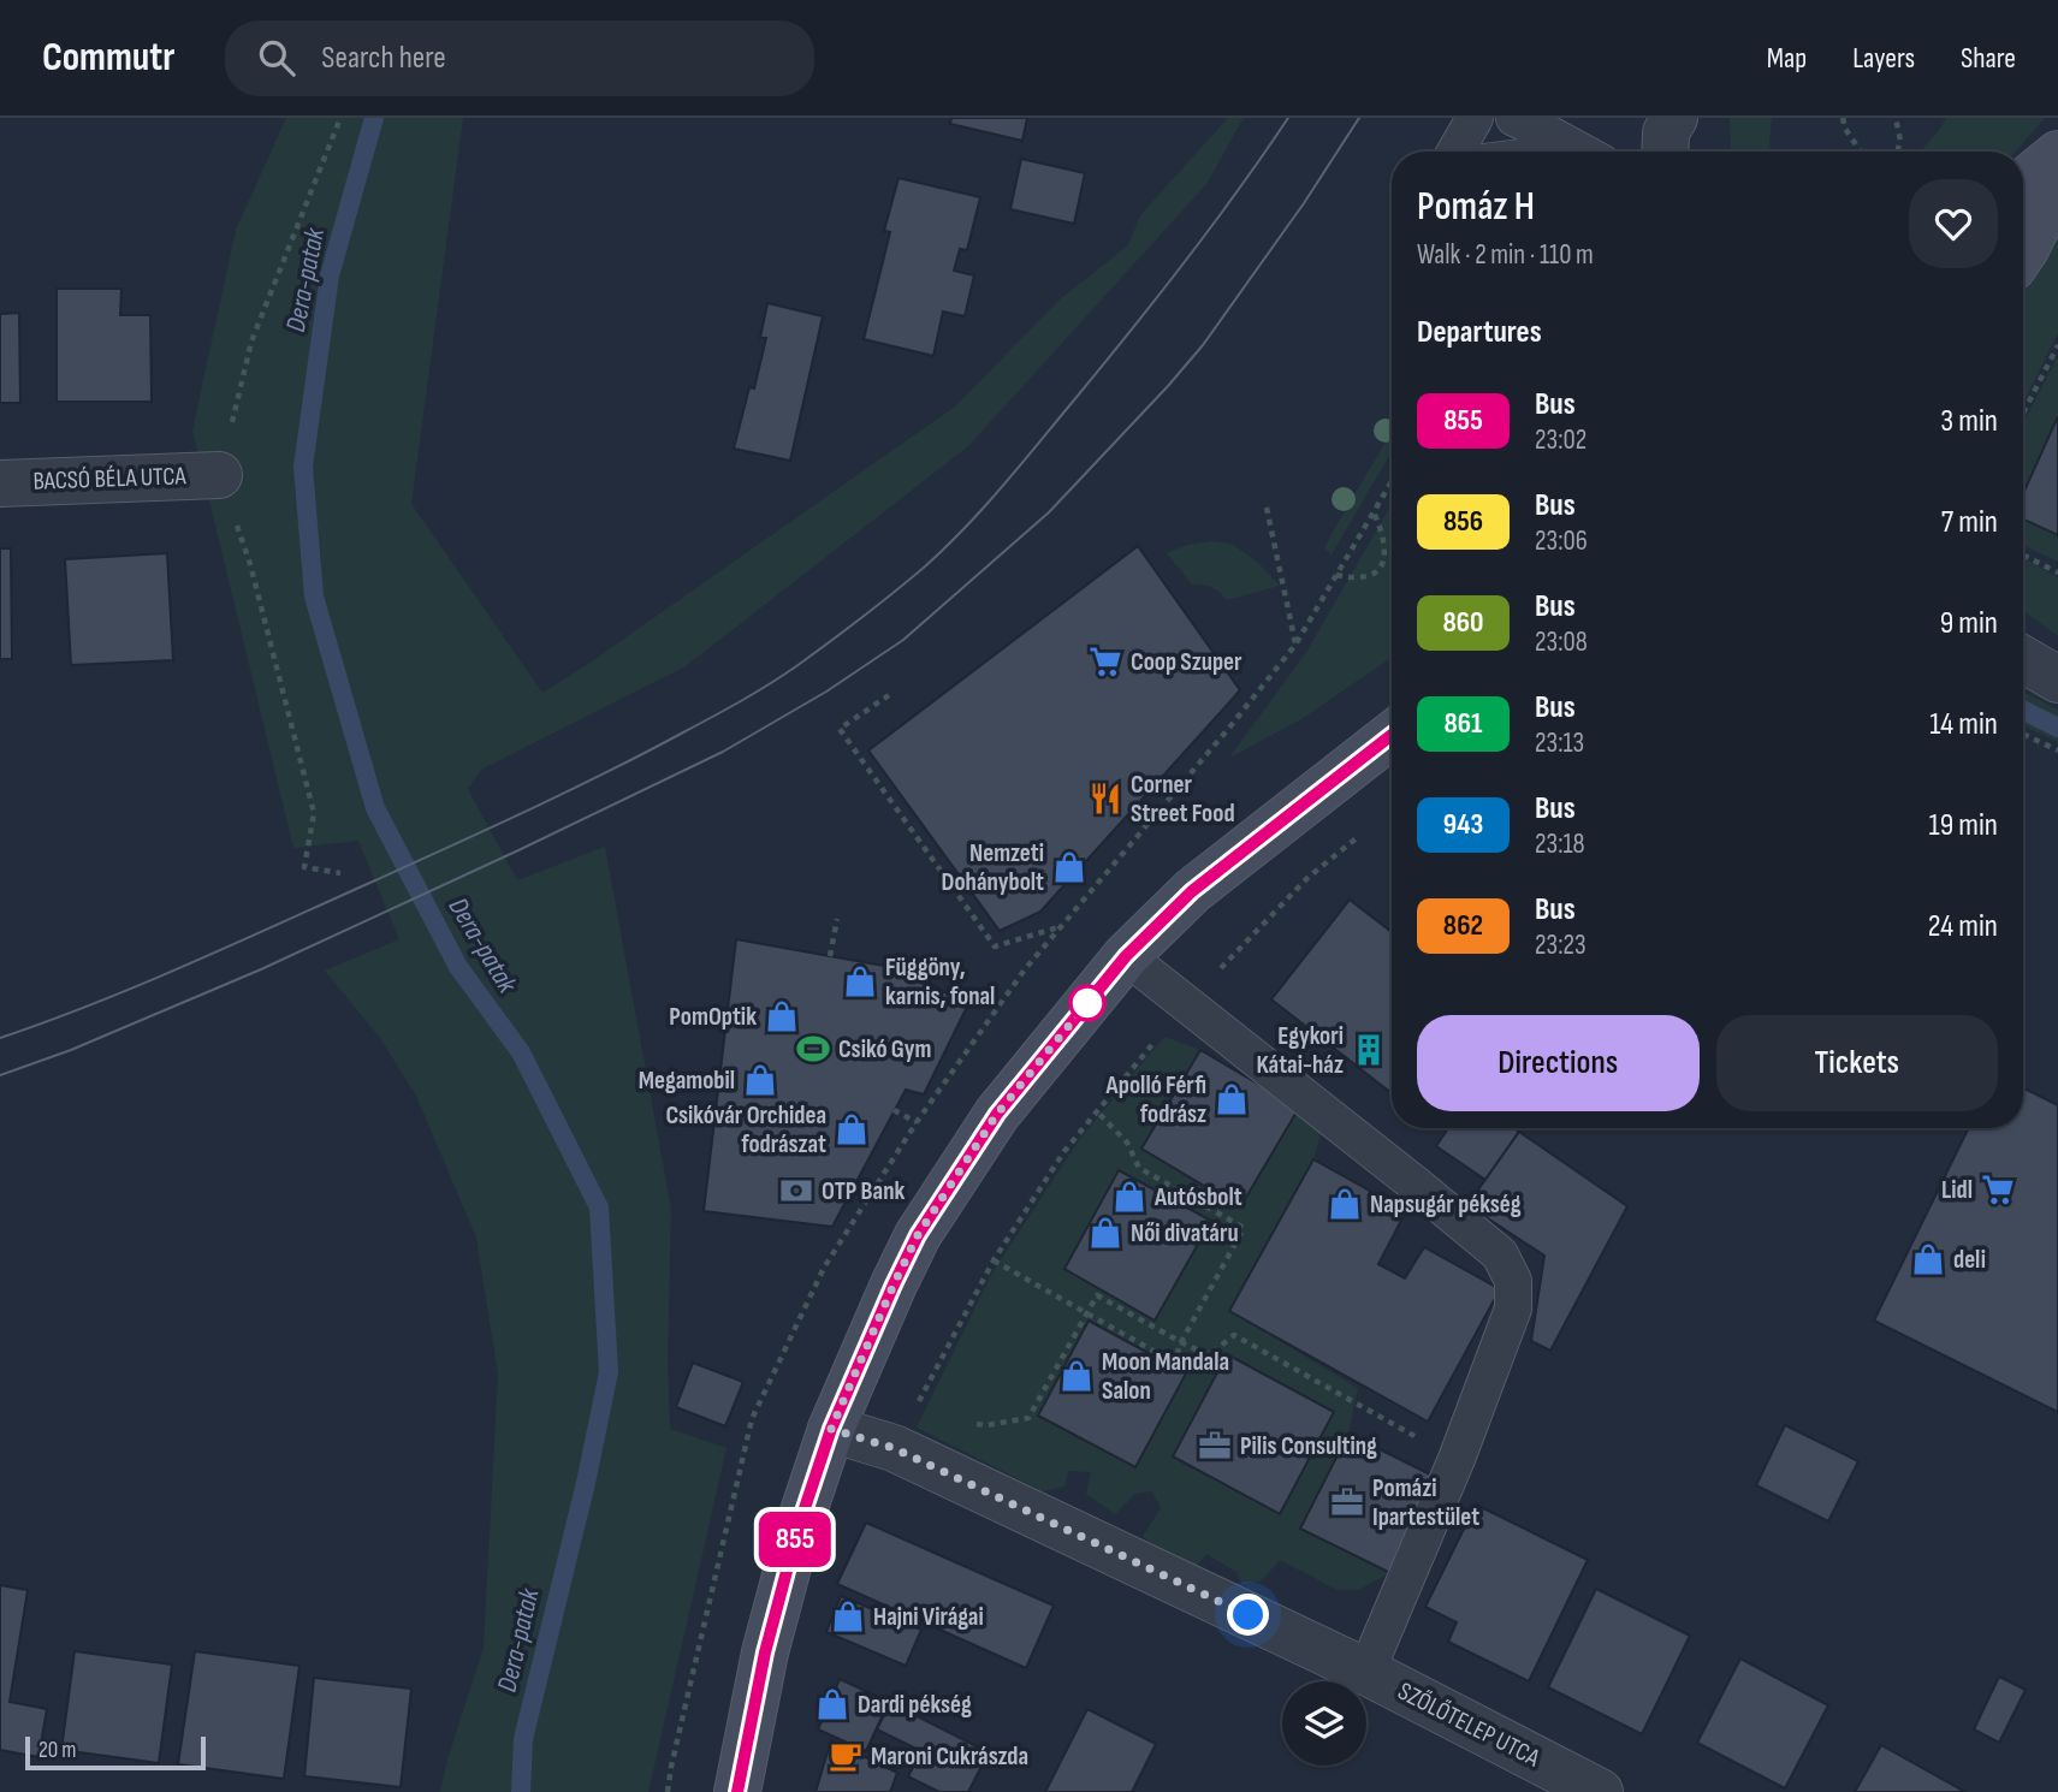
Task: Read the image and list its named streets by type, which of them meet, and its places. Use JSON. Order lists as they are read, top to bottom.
{
  "streets": {
    "street": ["BACSÓ BÉLA UTCA", "SZŐLŐTELEP UTCA"]
  },
  "water": ["Dera-patak"],
  "places": {
    "supermarket": ["Coop Szuper", "Lidl"],
    "restaurant": ["Corner Street Food"],
    "shop": [
      "Nemzeti Dohánybolt",
      "Függöny, karnis, fonal",
      "PomOptik",
      "Megamobil",
      "Apolló Férfi fodrász",
      "Csikóvár Orchidea fodrászat",
      "Autósbolt",
      "Napsugár pékség",
      "Női divatáru",
      "deli",
      "Moon Mandala Salon",
      "Hajni Virágai",
      "Dardi pékség"
    ],
    "sports": ["Csikó Gym"],
    "building": ["Egykori Kátai-ház"],
    "bank": ["OTP Bank"],
    "office": ["Pilis Consulting", "Pomázi Ipartestület"],
    "cafe": ["Maroni Cukrászda"]
  },
  "lines": ["bus line 855"],
  "scale_bar": "20 m",
  "page": {
    "header": "Commutr",
    "search": "Search here",
    "nav": ["Map", "Layers", "Share"],
    "on_map": "855",
    "heading": [
      ["Pomáz H", "Walk · 2 min · 110 m"],
      "Departures"
    ],
    "list": [
      {
        "mark": "855",
        "name": "Bus",
        "note": "23:02",
        "value": "3 min"
      },
      {
        "mark": "856",
        "name": "Bus",
        "note": "23:06",
        "value": "7 min"
      },
      {
        "mark": "860",
        "name": "Bus",
        "note": "23:08",
        "value": "9 min"
      },
      {
        "mark": "861",
        "name": "Bus",
        "note": "23:13",
        "value": "14 min"
      },
      {
        "mark": "943",
        "name": "Bus",
        "note": "23:18",
        "value": "19 min"
      },
      {
        "mark": "862",
        "name": "Bus",
        "note": "23:23",
        "value": "24 min"
      }
    ],
    "buttons": ["Directions", "Tickets"],
    "scale": "20 m"
  }
}
